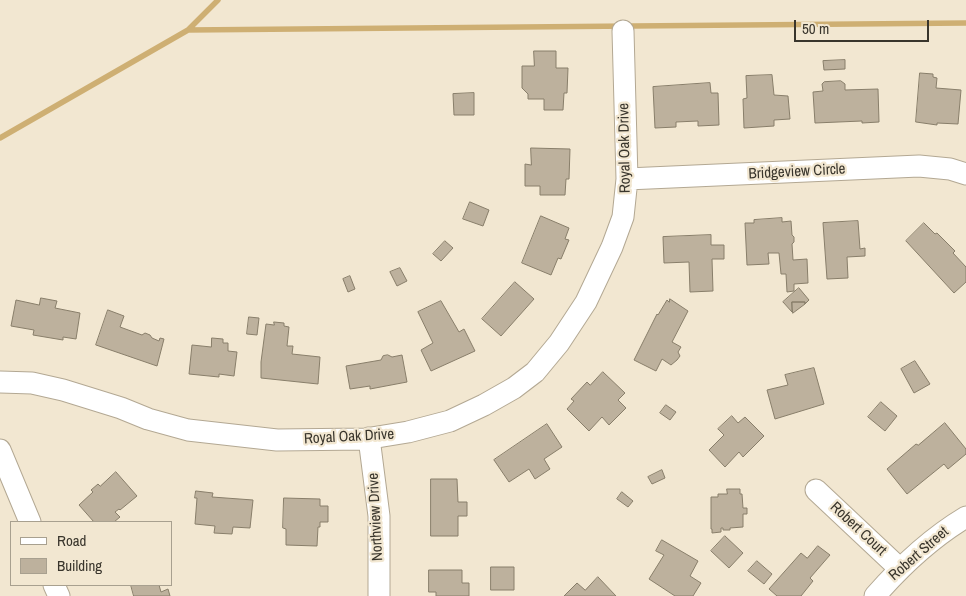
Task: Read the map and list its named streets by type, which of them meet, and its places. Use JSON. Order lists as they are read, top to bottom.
{
  "streets": {
    "street": [
      "Royal Oak Drive",
      "Bridgeview Circle",
      "Northview Drive",
      "Robert Court",
      "Robert Street"
    ]
  },
  "crossings": [
    ["Royal Oak Drive", "Bridgeview Circle"],
    ["Royal Oak Drive", "Northview Drive"],
    ["Robert Court", "Robert Street"]
  ],
  "legend": ["Road", "Building"],
  "scale_bar": "50 m"
}
